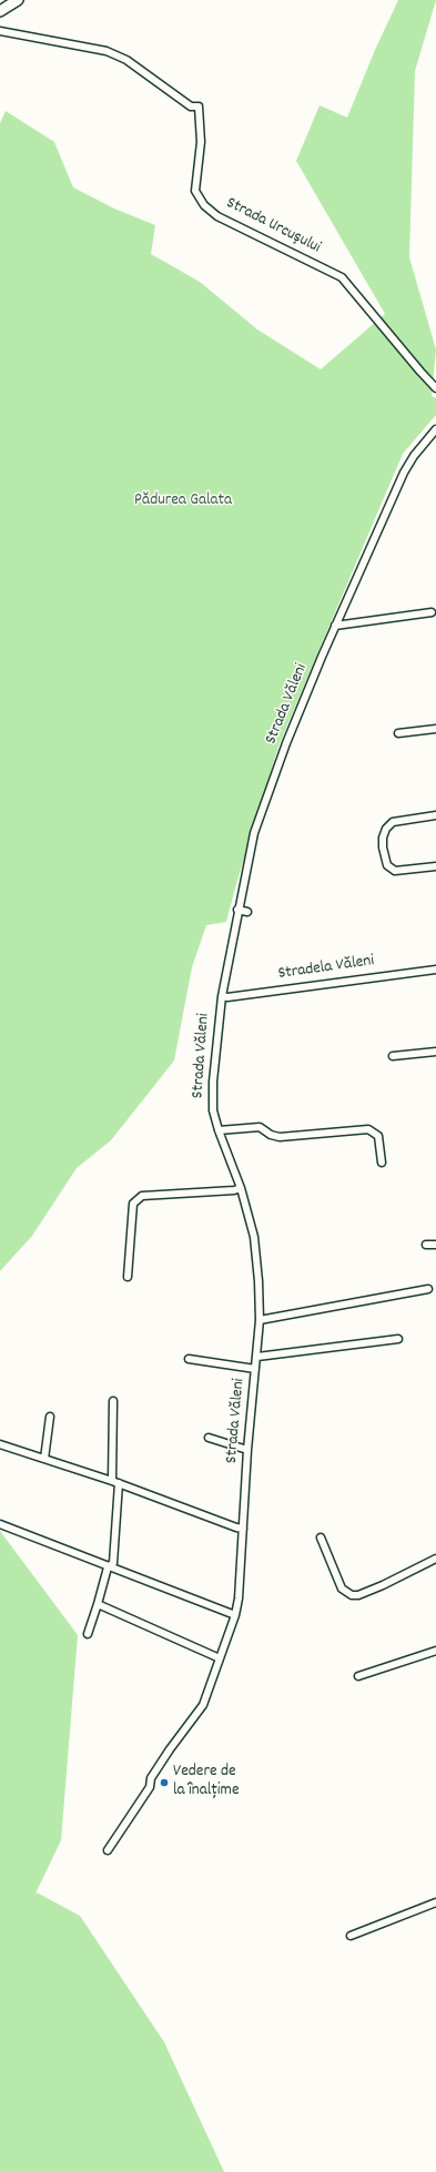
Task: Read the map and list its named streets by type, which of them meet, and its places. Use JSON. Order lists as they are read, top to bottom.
{
  "streets": {
    "street": ["Strada Urcușului", "Strada Văleni", "Stradela Văleni"]
  },
  "crossings": [
    ["Strada Văleni", "Stradela Văleni"]
  ],
  "parks": ["Pădurea Galata"],
  "places": ["Vedere de la înalțime"]
}
